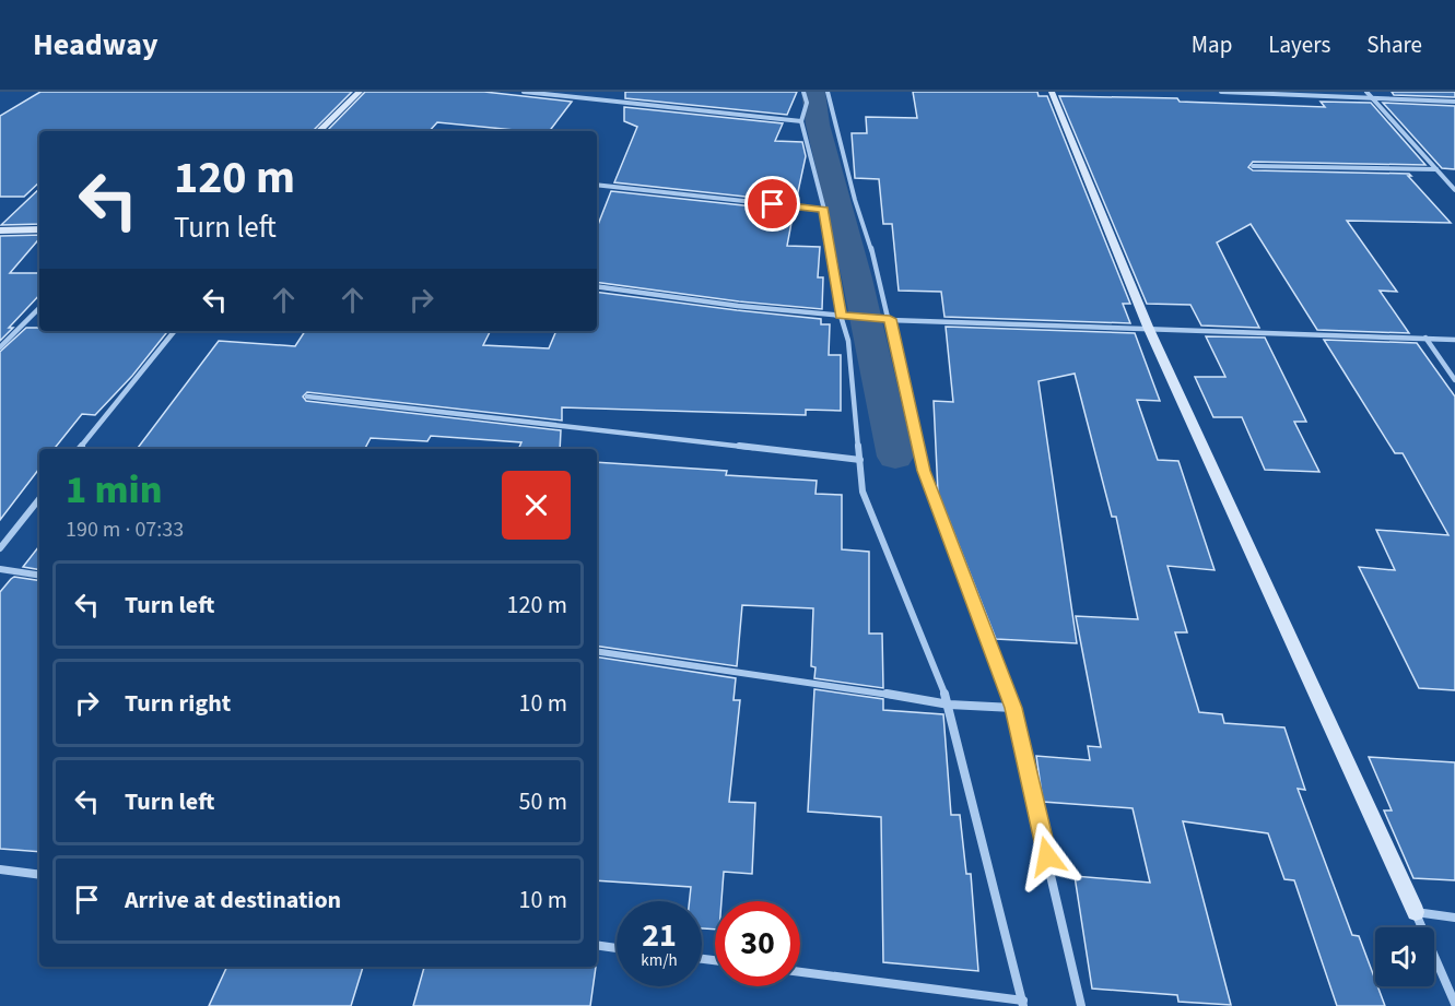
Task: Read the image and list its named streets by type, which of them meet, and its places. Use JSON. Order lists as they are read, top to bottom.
{
  "page": {
    "header": "Headway",
    "nav": ["Map", "Layers", "Share"],
    "turn": ["120 m", "Turn left"],
    "heading": ["1 min", "190 m · 07:33"],
    "list": [
      {
        "name": "Turn left",
        "value": "120 m"
      },
      {
        "name": "Turn right",
        "value": "10 m"
      },
      {
        "name": "Turn left",
        "value": "50 m"
      },
      {
        "name": "Arrive at destination",
        "value": "10 m"
      }
    ],
    "speed": "21 km/h",
    "limit": "30"
  }
}
